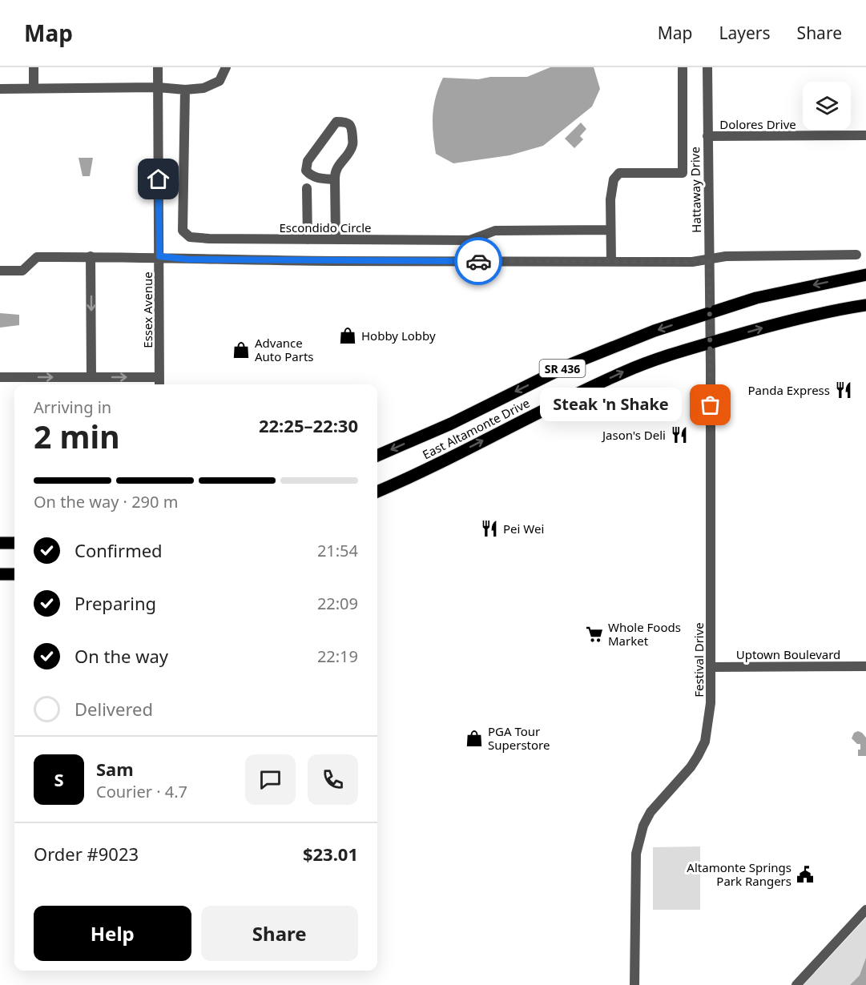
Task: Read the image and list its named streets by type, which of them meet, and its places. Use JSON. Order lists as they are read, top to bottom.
{
  "streets": {
    "main road": ["SR 436", "East Altamonte Drive"],
    "street": [
      "Dolores Drive",
      "Hattaway Drive",
      "Escondido Circle",
      "Essex Avenue",
      "Uptown Boulevard",
      "Festival Drive"
    ]
  },
  "crossings": [
    ["Dolores Drive", "Hattaway Drive"],
    ["Hattaway Drive", "East Altamonte Drive"],
    ["Hattaway Drive", "Festival Drive"],
    ["East Altamonte Drive", "Festival Drive"],
    ["Uptown Boulevard", "Festival Drive"]
  ],
  "places": {
    "shop": ["Hobby Lobby", "Advance Auto Parts", "PGA Tour Superstore"],
    "restaurant": ["Panda Express", "Jason's Deli", "Pei Wei"],
    "other": ["Steak 'n Shake"],
    "supermarket": ["Whole Foods Market"],
    "public building": ["Altamonte Springs Park Rangers"]
  },
  "page": {
    "header": "Map",
    "nav": ["Map", "Layers", "Share"],
    "heading": ["2 min", "Arriving in", "22:25–22:30"],
    "panel": [
      "Sam",
      "Courier · 4.7",
      "Order #9023",
      "$23.01"
    ],
    "bubble": "Steak 'n Shake",
    "bar": "On the way · 290 m",
    "list": [
      ["Confirmed", "21:54"],
      ["Preparing", "22:09"],
      ["On the way", "22:19"],
      "Delivered"
    ],
    "round": "S",
    "buttons": ["Help", "Share"]
  }
}
